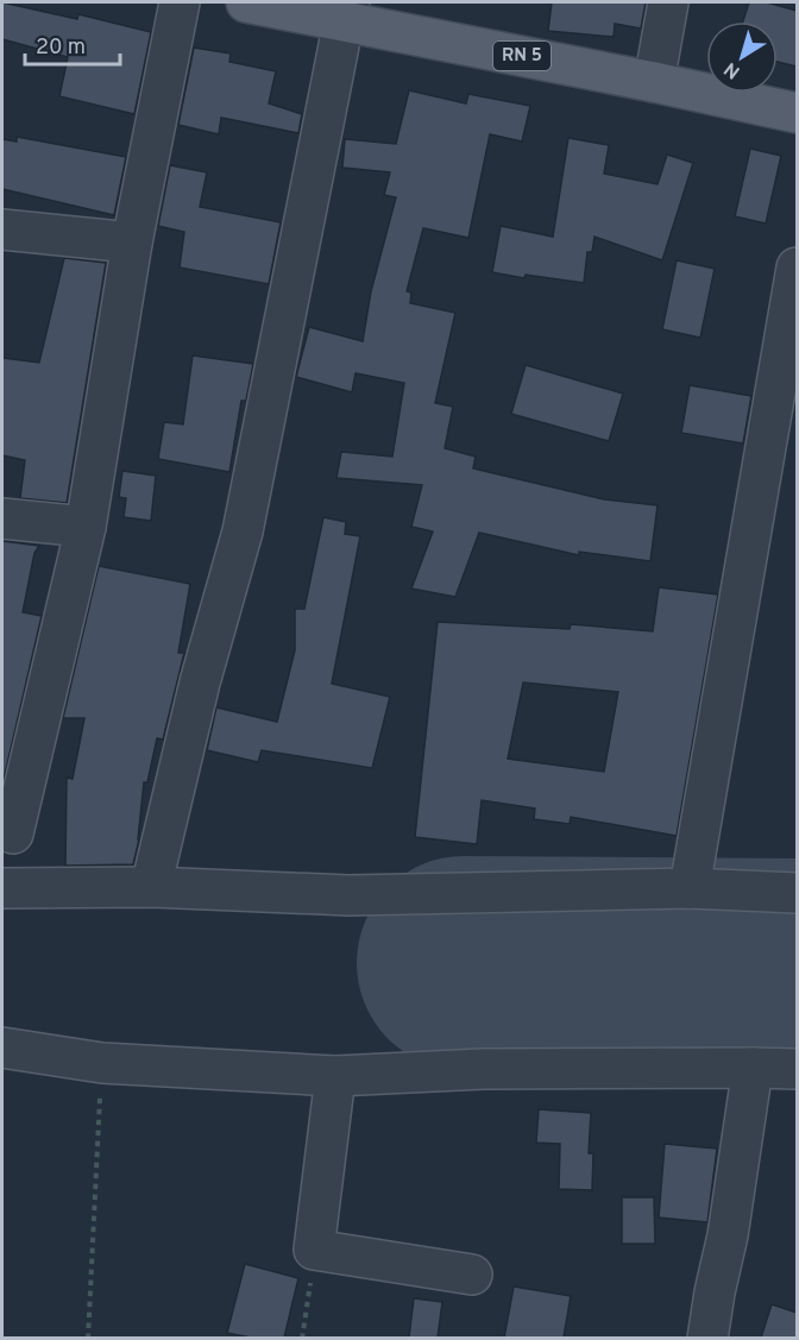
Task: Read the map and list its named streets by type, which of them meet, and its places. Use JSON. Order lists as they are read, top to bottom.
{
  "streets": {
    "main road": ["RN 5"]
  },
  "scale_bar": "20 m",
  "north": "bottom left"
}
